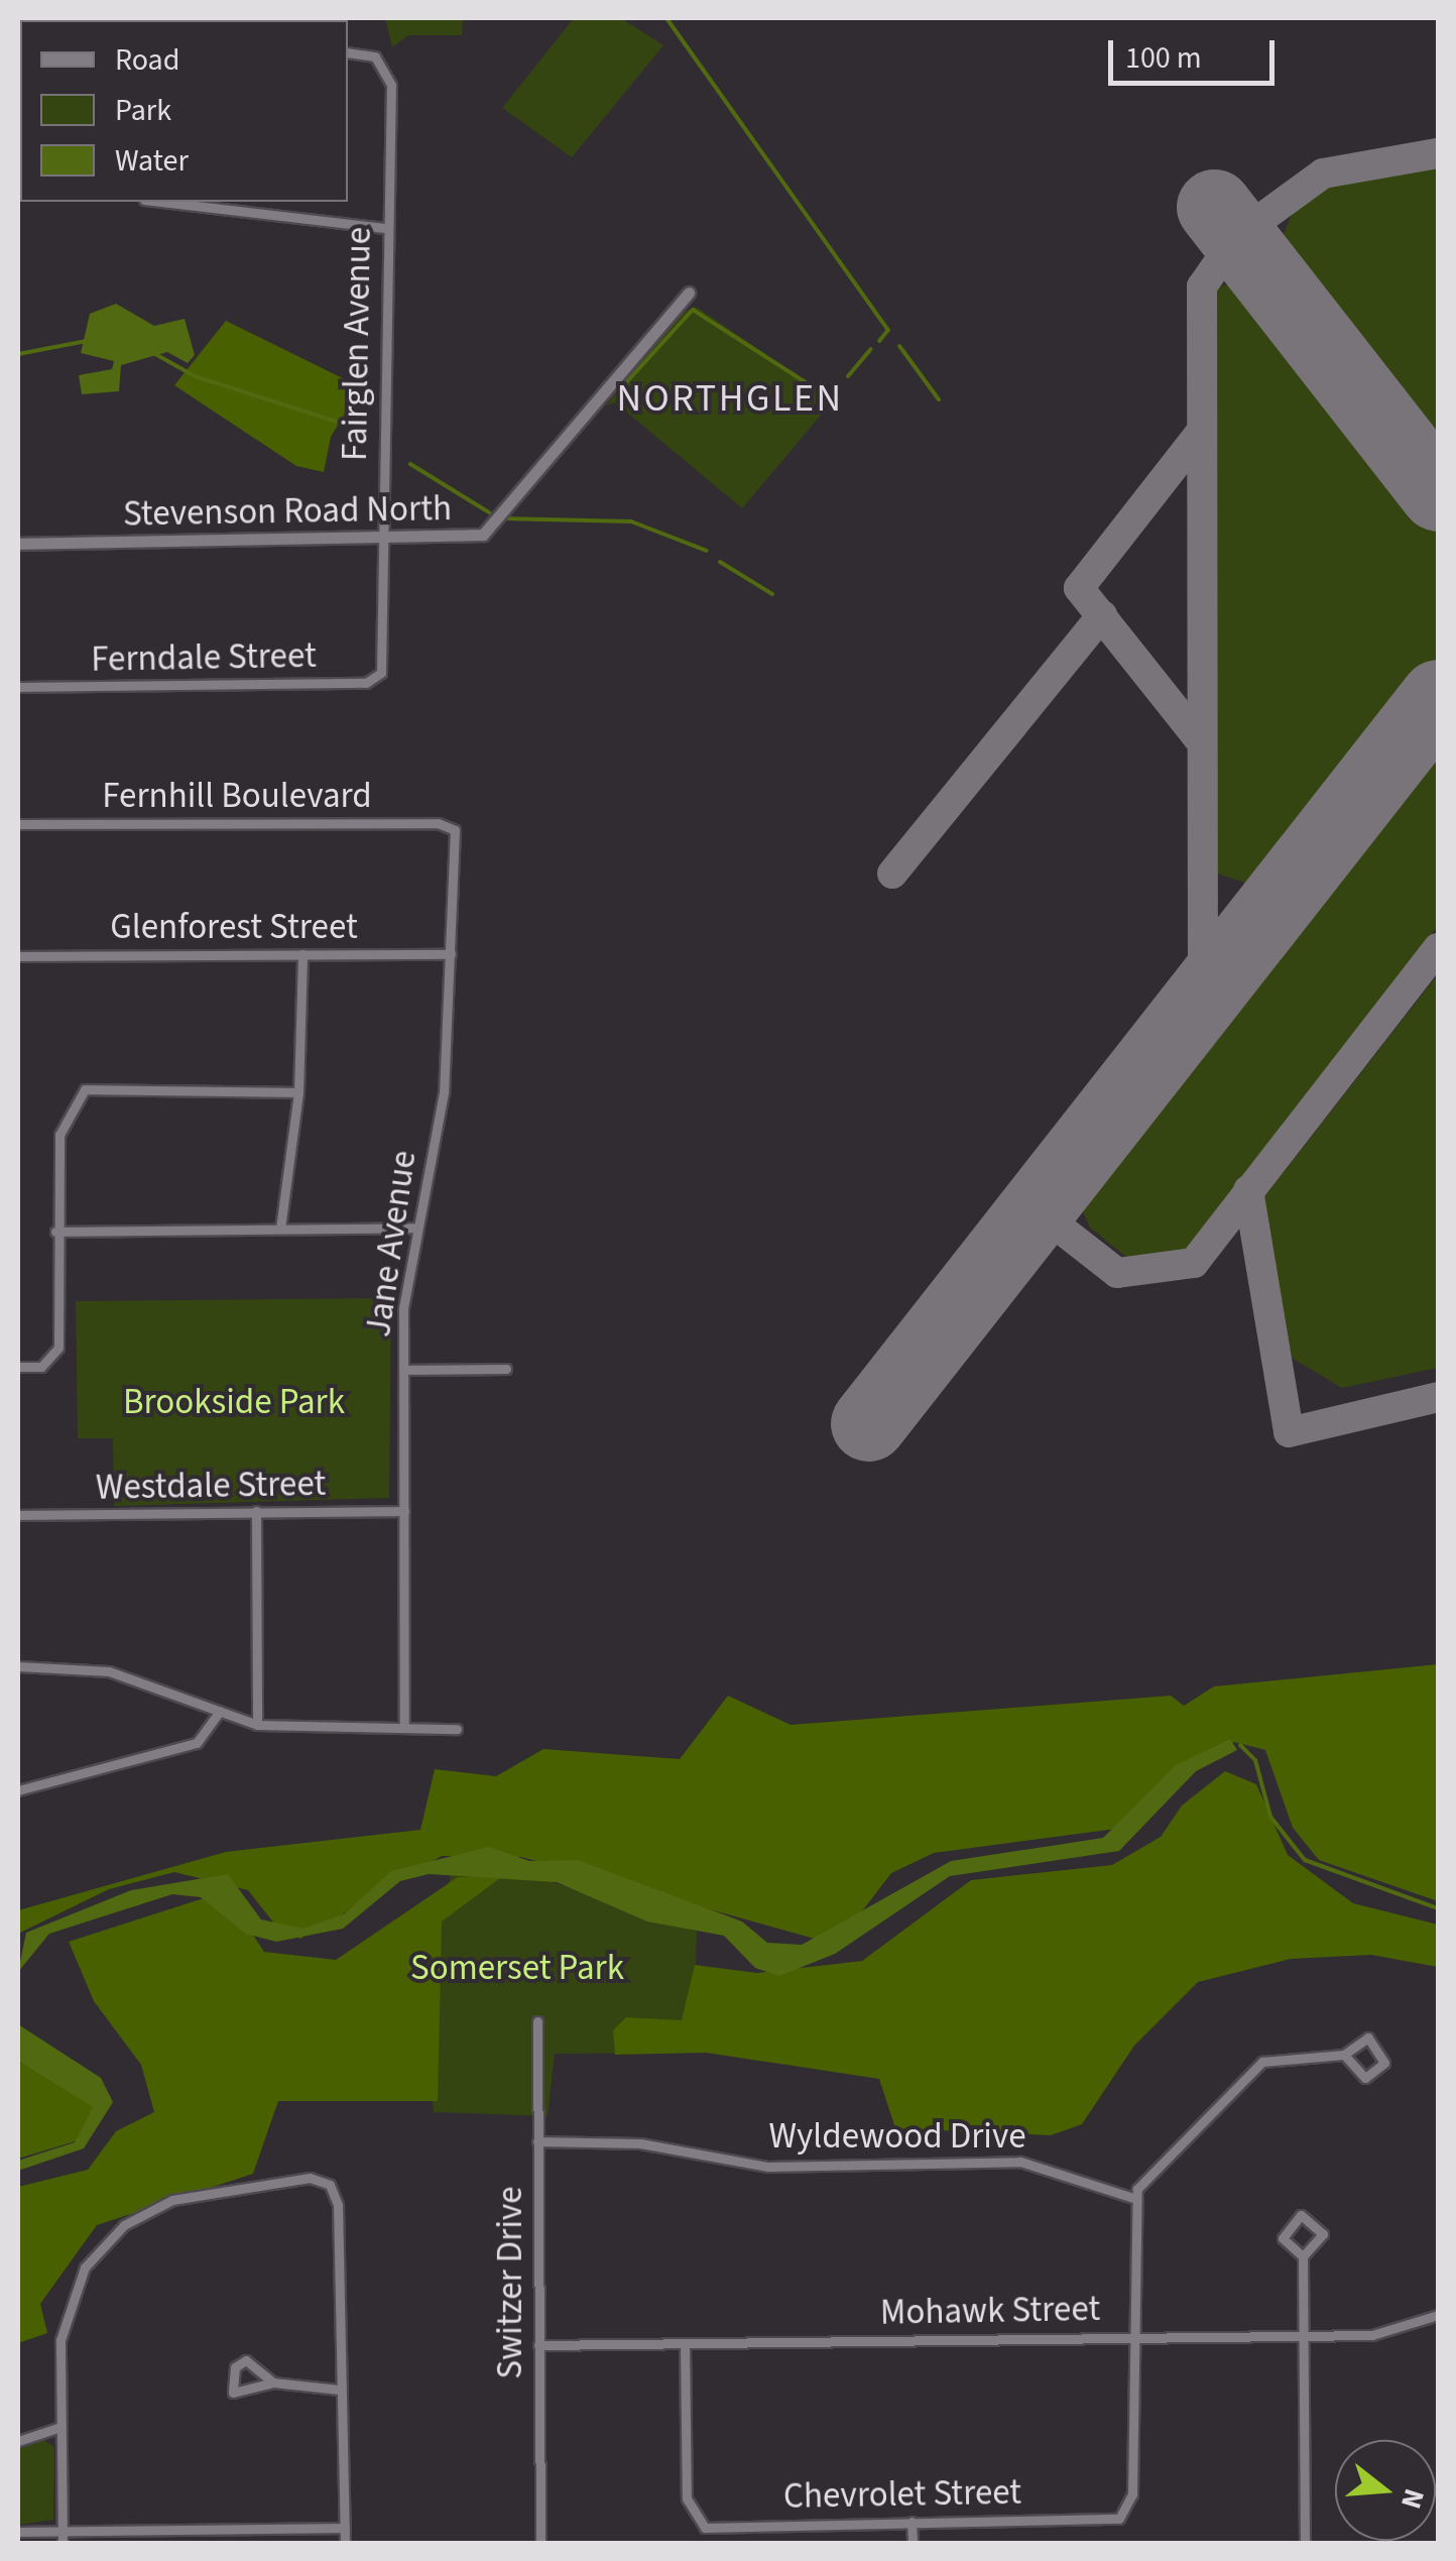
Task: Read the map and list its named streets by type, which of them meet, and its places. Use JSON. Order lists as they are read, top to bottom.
{
  "streets": {
    "street": [
      "Fairglen Avenue",
      "Stevenson Road North",
      "Ferndale Street",
      "Fernhill Boulevard",
      "Glenforest Street",
      "Jane Avenue",
      "Westdale Street",
      "Wyldewood Drive",
      "Switzer Drive",
      "Mohawk Street",
      "Chevrolet Street"
    ]
  },
  "crossings": [
    ["Fairglen Avenue", "Stevenson Road North"],
    ["Fairglen Avenue", "Ferndale Street"],
    ["Fernhill Boulevard", "Jane Avenue"],
    ["Glenforest Street", "Jane Avenue"],
    ["Jane Avenue", "Westdale Street"],
    ["Wyldewood Drive", "Switzer Drive"],
    ["Switzer Drive", "Mohawk Street"],
    ["Mohawk Street", "Chevrolet Street"]
  ],
  "districts": ["NORTHGLEN"],
  "parks": ["Brookside Park", "Somerset Park"],
  "legend": ["Road", "Park", "Water"],
  "scale_bar": "100 m",
  "north": "right"
}
